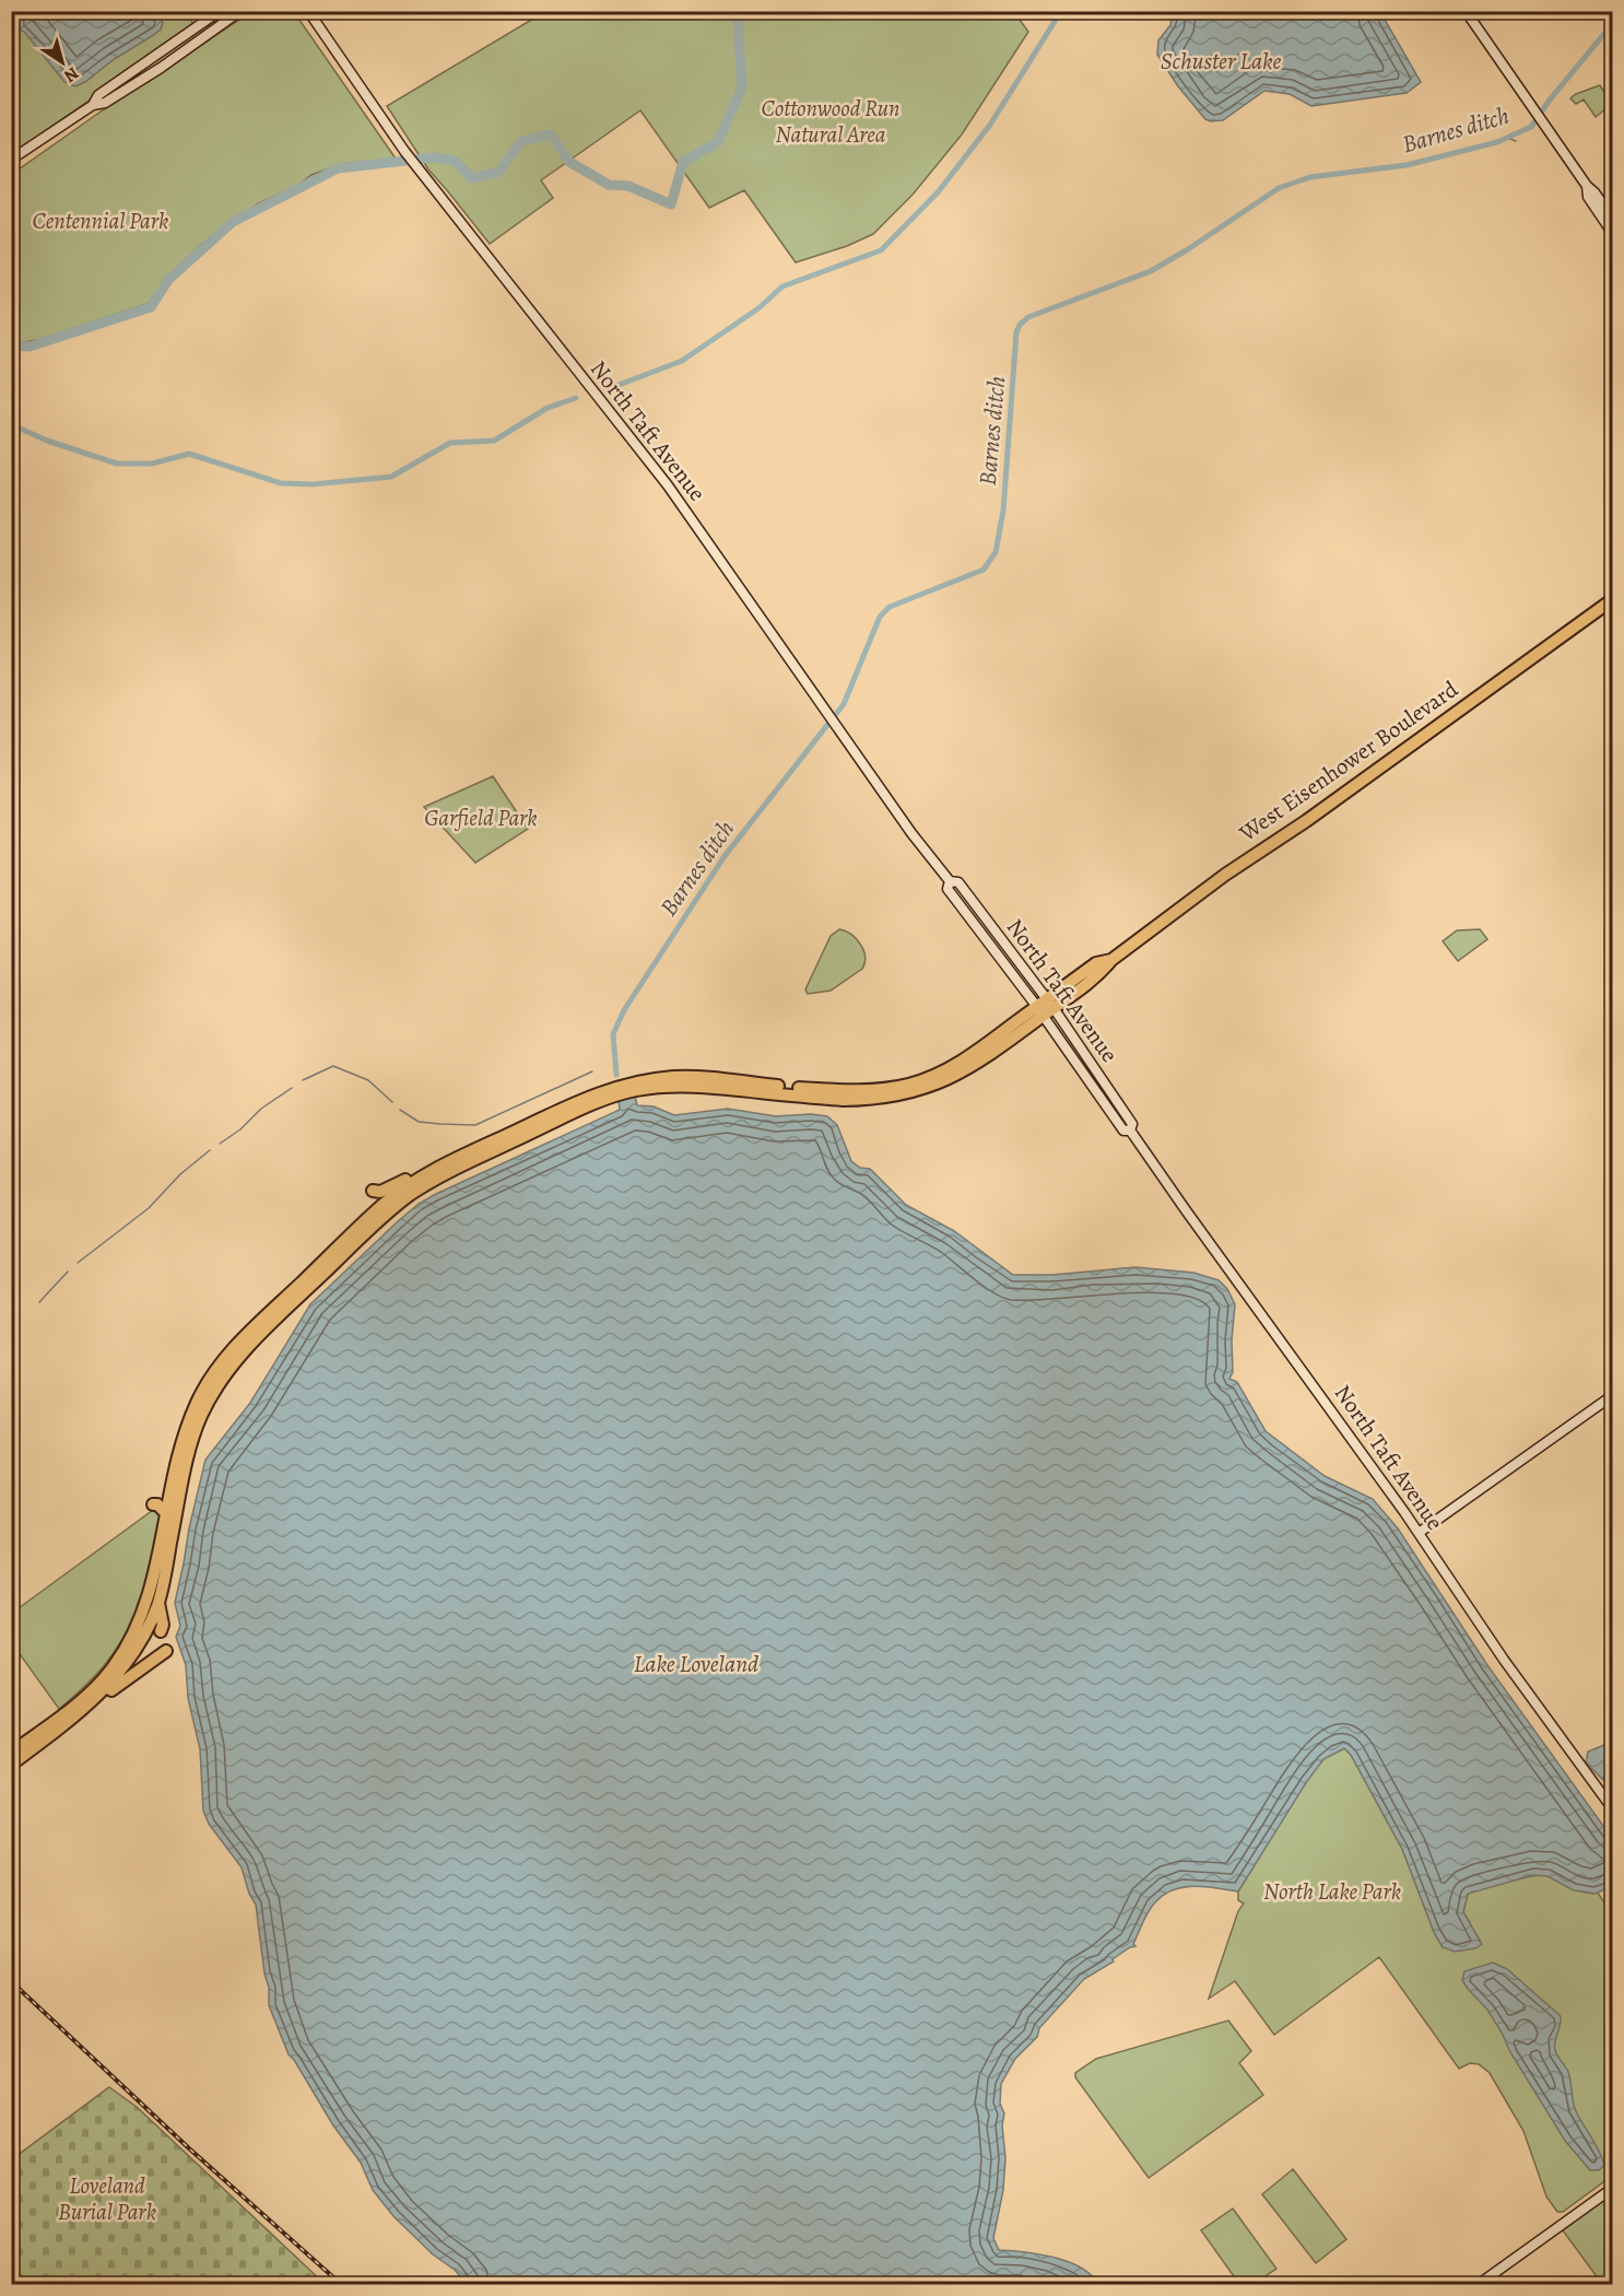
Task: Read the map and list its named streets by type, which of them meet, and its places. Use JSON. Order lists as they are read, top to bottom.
{
  "streets": {
    "highway": ["West Eisenhower Boulevard"],
    "main road": ["North Taft Avenue"]
  },
  "crossings": [
    ["North Taft Avenue", "West Eisenhower Boulevard"]
  ],
  "water": ["Schuster Lake", "Barnes ditch", "Lake Loveland"],
  "parks": [
    "Cottonwood Run Natural Area",
    "Centennial Park",
    "Garfield Park",
    "North Lake Park",
    "Loveland Burial Park"
  ],
  "north": "bottom right"
}
